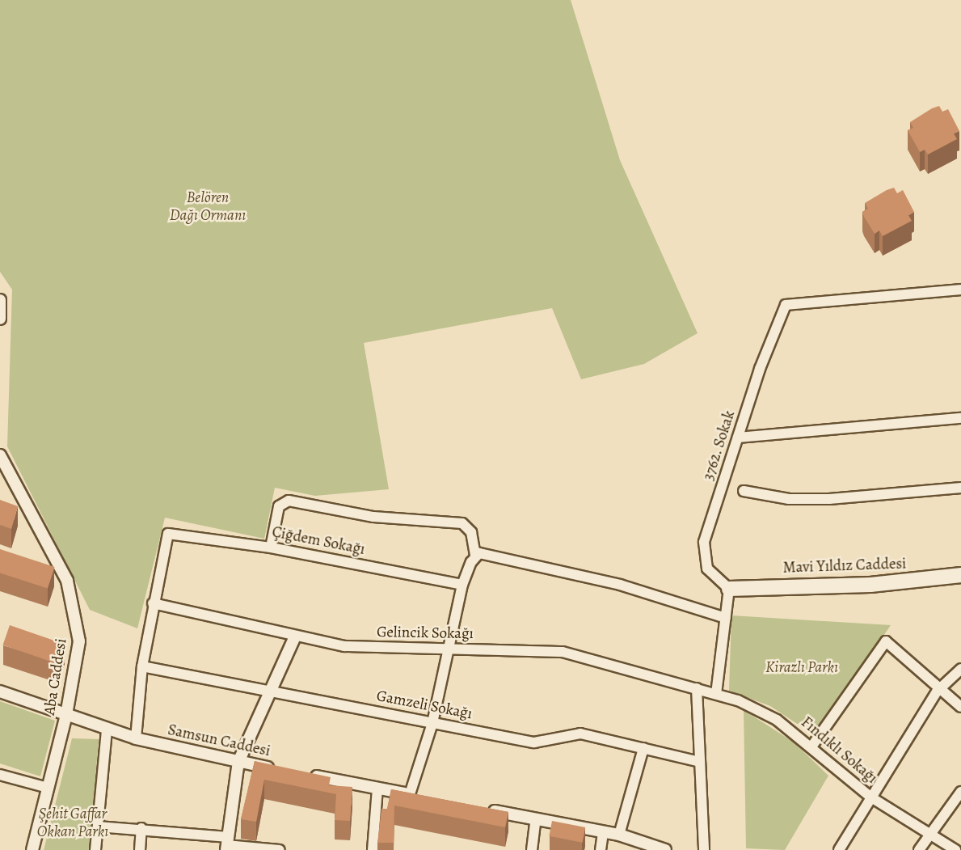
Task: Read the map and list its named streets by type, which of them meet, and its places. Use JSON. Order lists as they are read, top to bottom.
{
  "streets": {
    "main road": ["Mavi Yıldız Caddesi"],
    "street": [
      "3762. Sokak",
      "Çiğdem Sokağı",
      "Gelincik Sokağı",
      "Aba Caddesi",
      "Gamzeli Sokağı",
      "Samsun Caddesi",
      "Fındıklı Sokağı"
    ]
  },
  "crossings": [
    ["3762. Sokak", "Mavi Yıldız Caddesi"],
    ["Çiğdem Sokağı", "Gelincik Sokağı"],
    ["Gelincik Sokağı", "Fındıklı Sokağı"],
    ["Aba Caddesi", "Samsun Caddesi"]
  ],
  "parks": ["Belören Dağı Ormanı", "Kirazlı Parkı", "Şehit Gaffar Okkan Parkı"]
}
